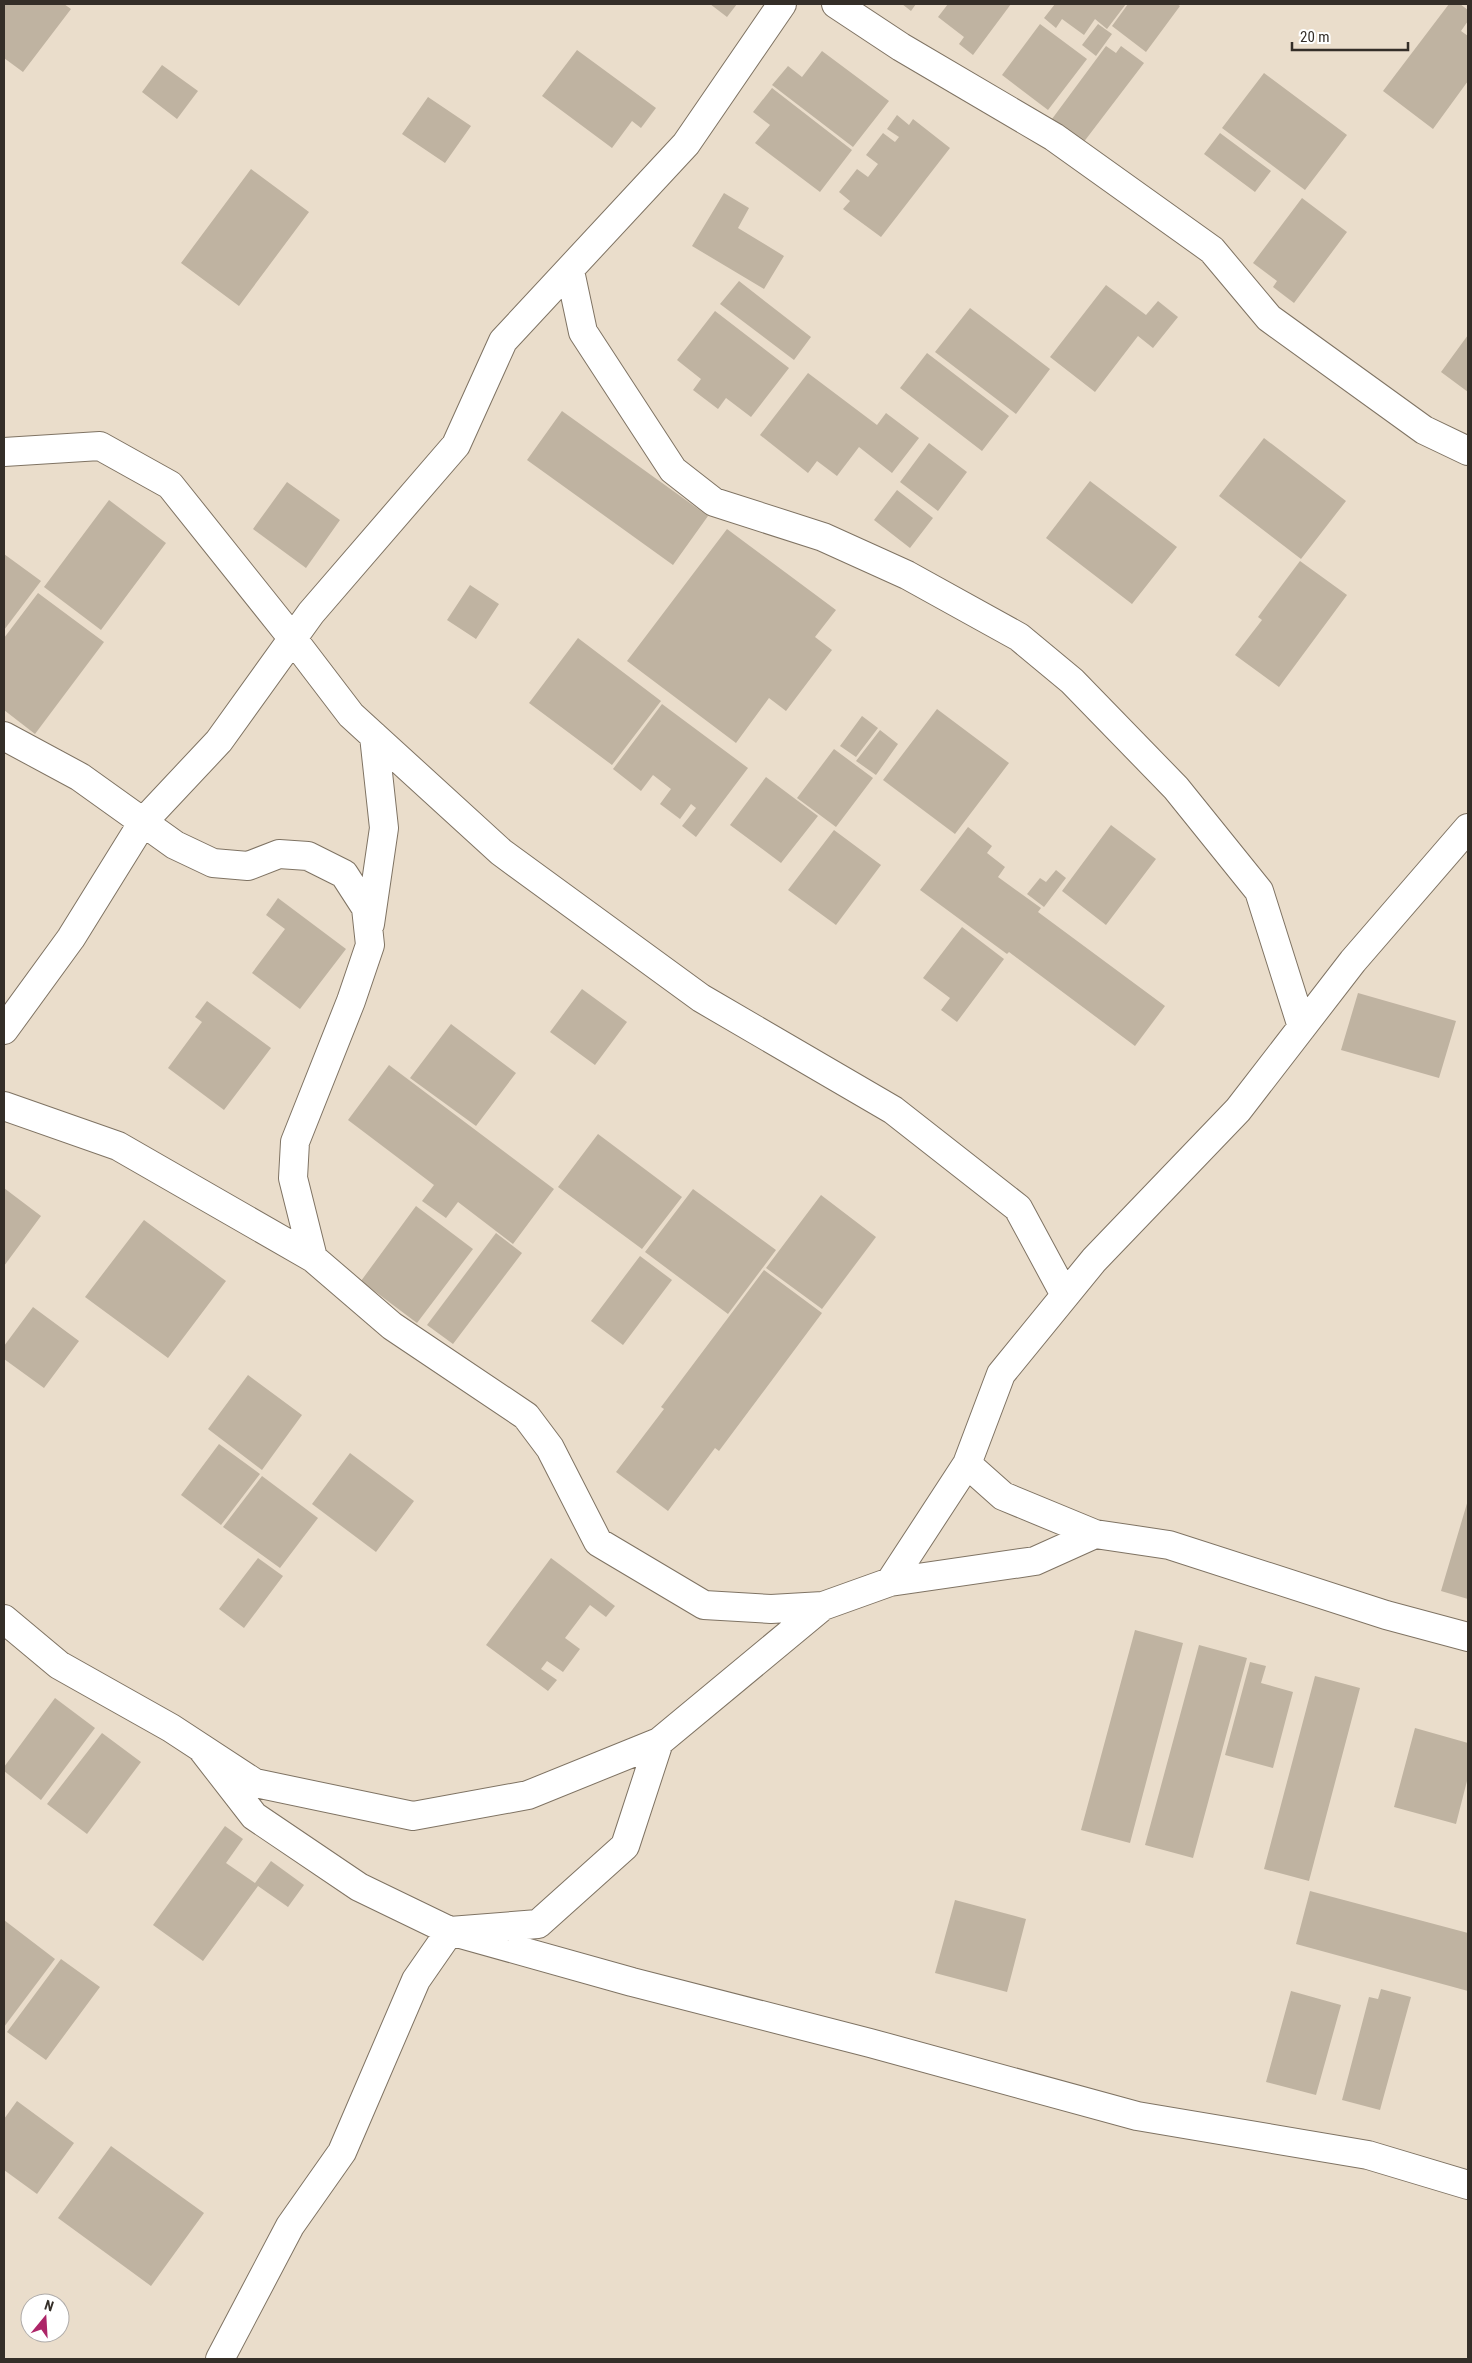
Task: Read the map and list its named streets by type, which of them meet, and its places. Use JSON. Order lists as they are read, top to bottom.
{
  "scale_bar": "20 m",
  "north": "top"
}
